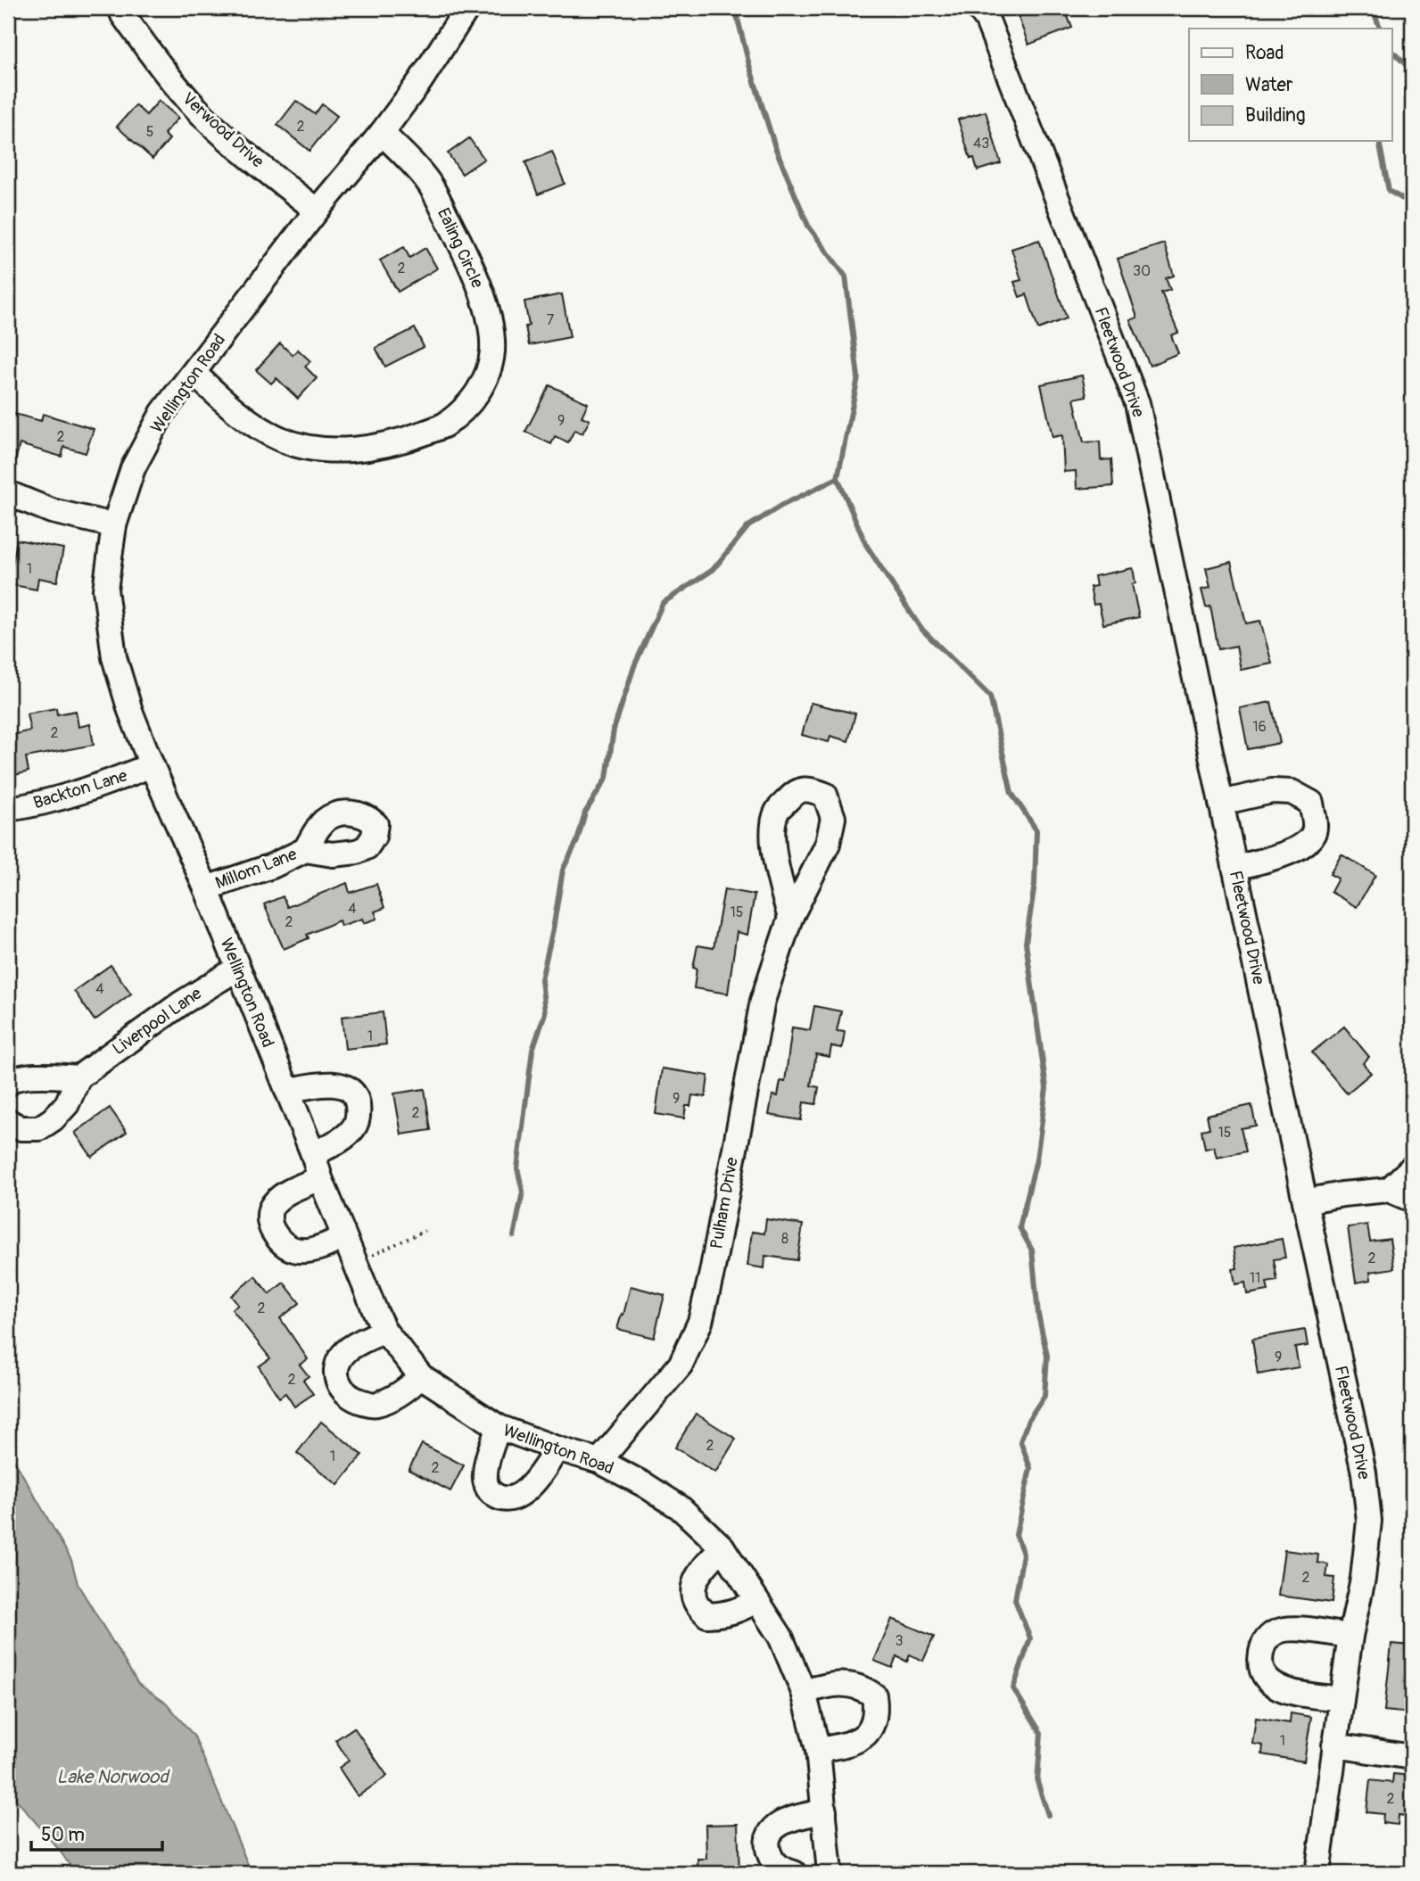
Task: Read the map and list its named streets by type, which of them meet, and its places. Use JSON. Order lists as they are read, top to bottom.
{
  "streets": {
    "street": [
      "Verwood Drive",
      "Ealing Circle",
      "Fleetwood Drive",
      "Wellington Road",
      "Backton Lane",
      "Millom Lane",
      "Liverpool Lane",
      "Pulham Drive"
    ]
  },
  "crossings": [
    ["Verwood Drive", "Wellington Road"],
    ["Ealing Circle", "Wellington Road"],
    ["Wellington Road", "Backton Lane"],
    ["Wellington Road", "Millom Lane"],
    ["Wellington Road", "Liverpool Lane"],
    ["Wellington Road", "Pulham Drive"]
  ],
  "water": ["Lake Norwood"],
  "house_numbers": [
    "2",
    "5",
    "43",
    "2",
    "30",
    "7",
    "9",
    "2",
    "1",
    "16",
    "2",
    "4",
    "15",
    "2",
    "4",
    "1",
    "9",
    "2",
    "15",
    "8",
    "2",
    "11",
    "2",
    "9",
    "2",
    "2",
    "1",
    "2",
    "2",
    "3",
    "1",
    "2"
  ],
  "legend": ["Road", "Water", "Building"],
  "scale_bar": "50 m"
}
